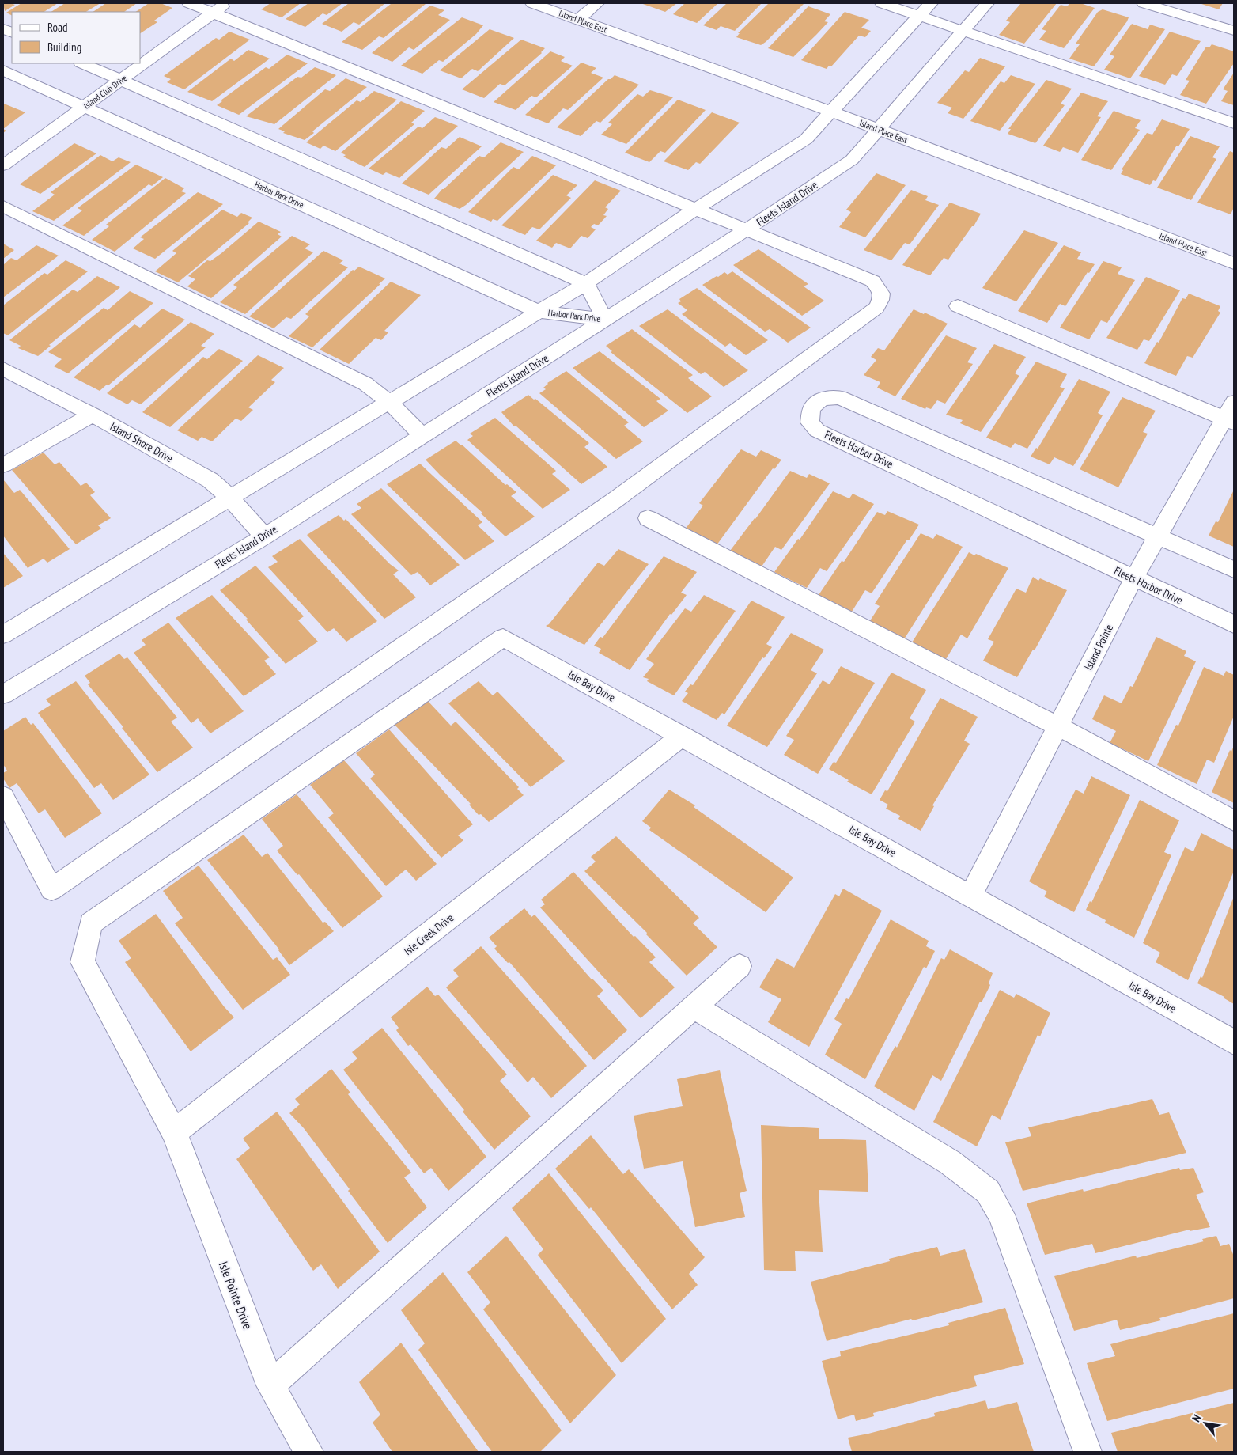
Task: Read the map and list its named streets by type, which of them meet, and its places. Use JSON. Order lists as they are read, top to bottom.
{
  "streets": {
    "street": [
      "Island Place East",
      "Island Club Drive",
      "Harbor Park Drive",
      "Fleets Island Drive",
      "Island Shore Drive",
      "Fleets Harbor Drive",
      "Island Pointe",
      "Isle Bay Drive",
      "Isle Creek Drive",
      "Isle Pointe Drive"
    ]
  },
  "crossings": [
    ["Island Place East", "Fleets Island Drive"],
    ["Island Club Drive", "Harbor Park Drive"],
    ["Harbor Park Drive", "Fleets Island Drive"],
    ["Fleets Island Drive", "Island Shore Drive"],
    ["Fleets Harbor Drive", "Island Pointe"],
    ["Island Pointe", "Isle Bay Drive"],
    ["Isle Bay Drive", "Isle Creek Drive"],
    ["Isle Bay Drive", "Isle Pointe Drive"],
    ["Isle Creek Drive", "Isle Pointe Drive"]
  ],
  "legend": ["Road", "Building"],
  "north": "top left"
}
